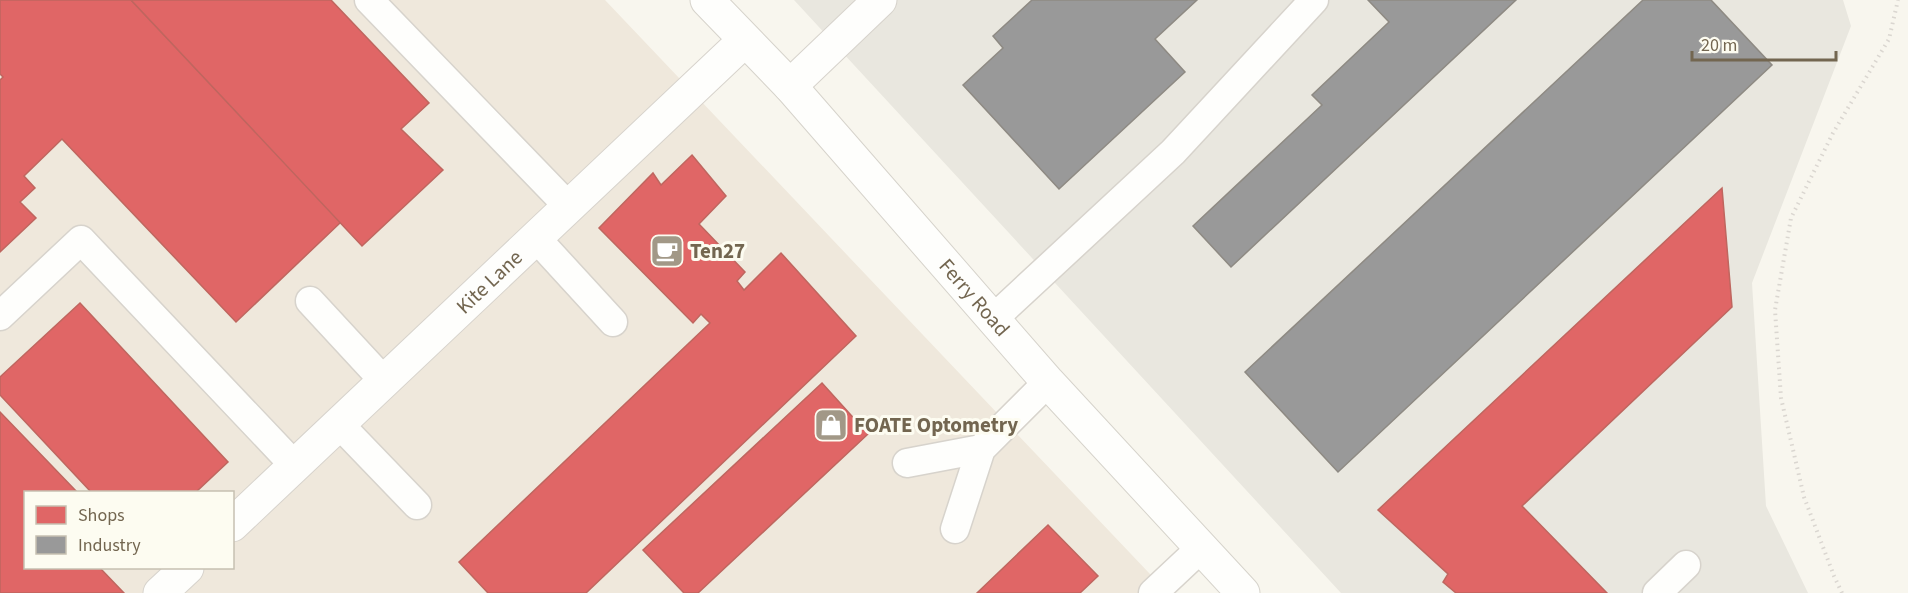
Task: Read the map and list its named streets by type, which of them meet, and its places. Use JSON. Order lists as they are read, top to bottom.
{
  "streets": {
    "street": ["Kite Lane", "Ferry Road"]
  },
  "crossings": [
    ["Kite Lane", "Ferry Road"]
  ],
  "places": {
    "cafe": ["Ten27"],
    "shop": ["FOATE Optometry"]
  },
  "legend": ["Shops", "Industry"],
  "scale_bar": "20 m"
}
